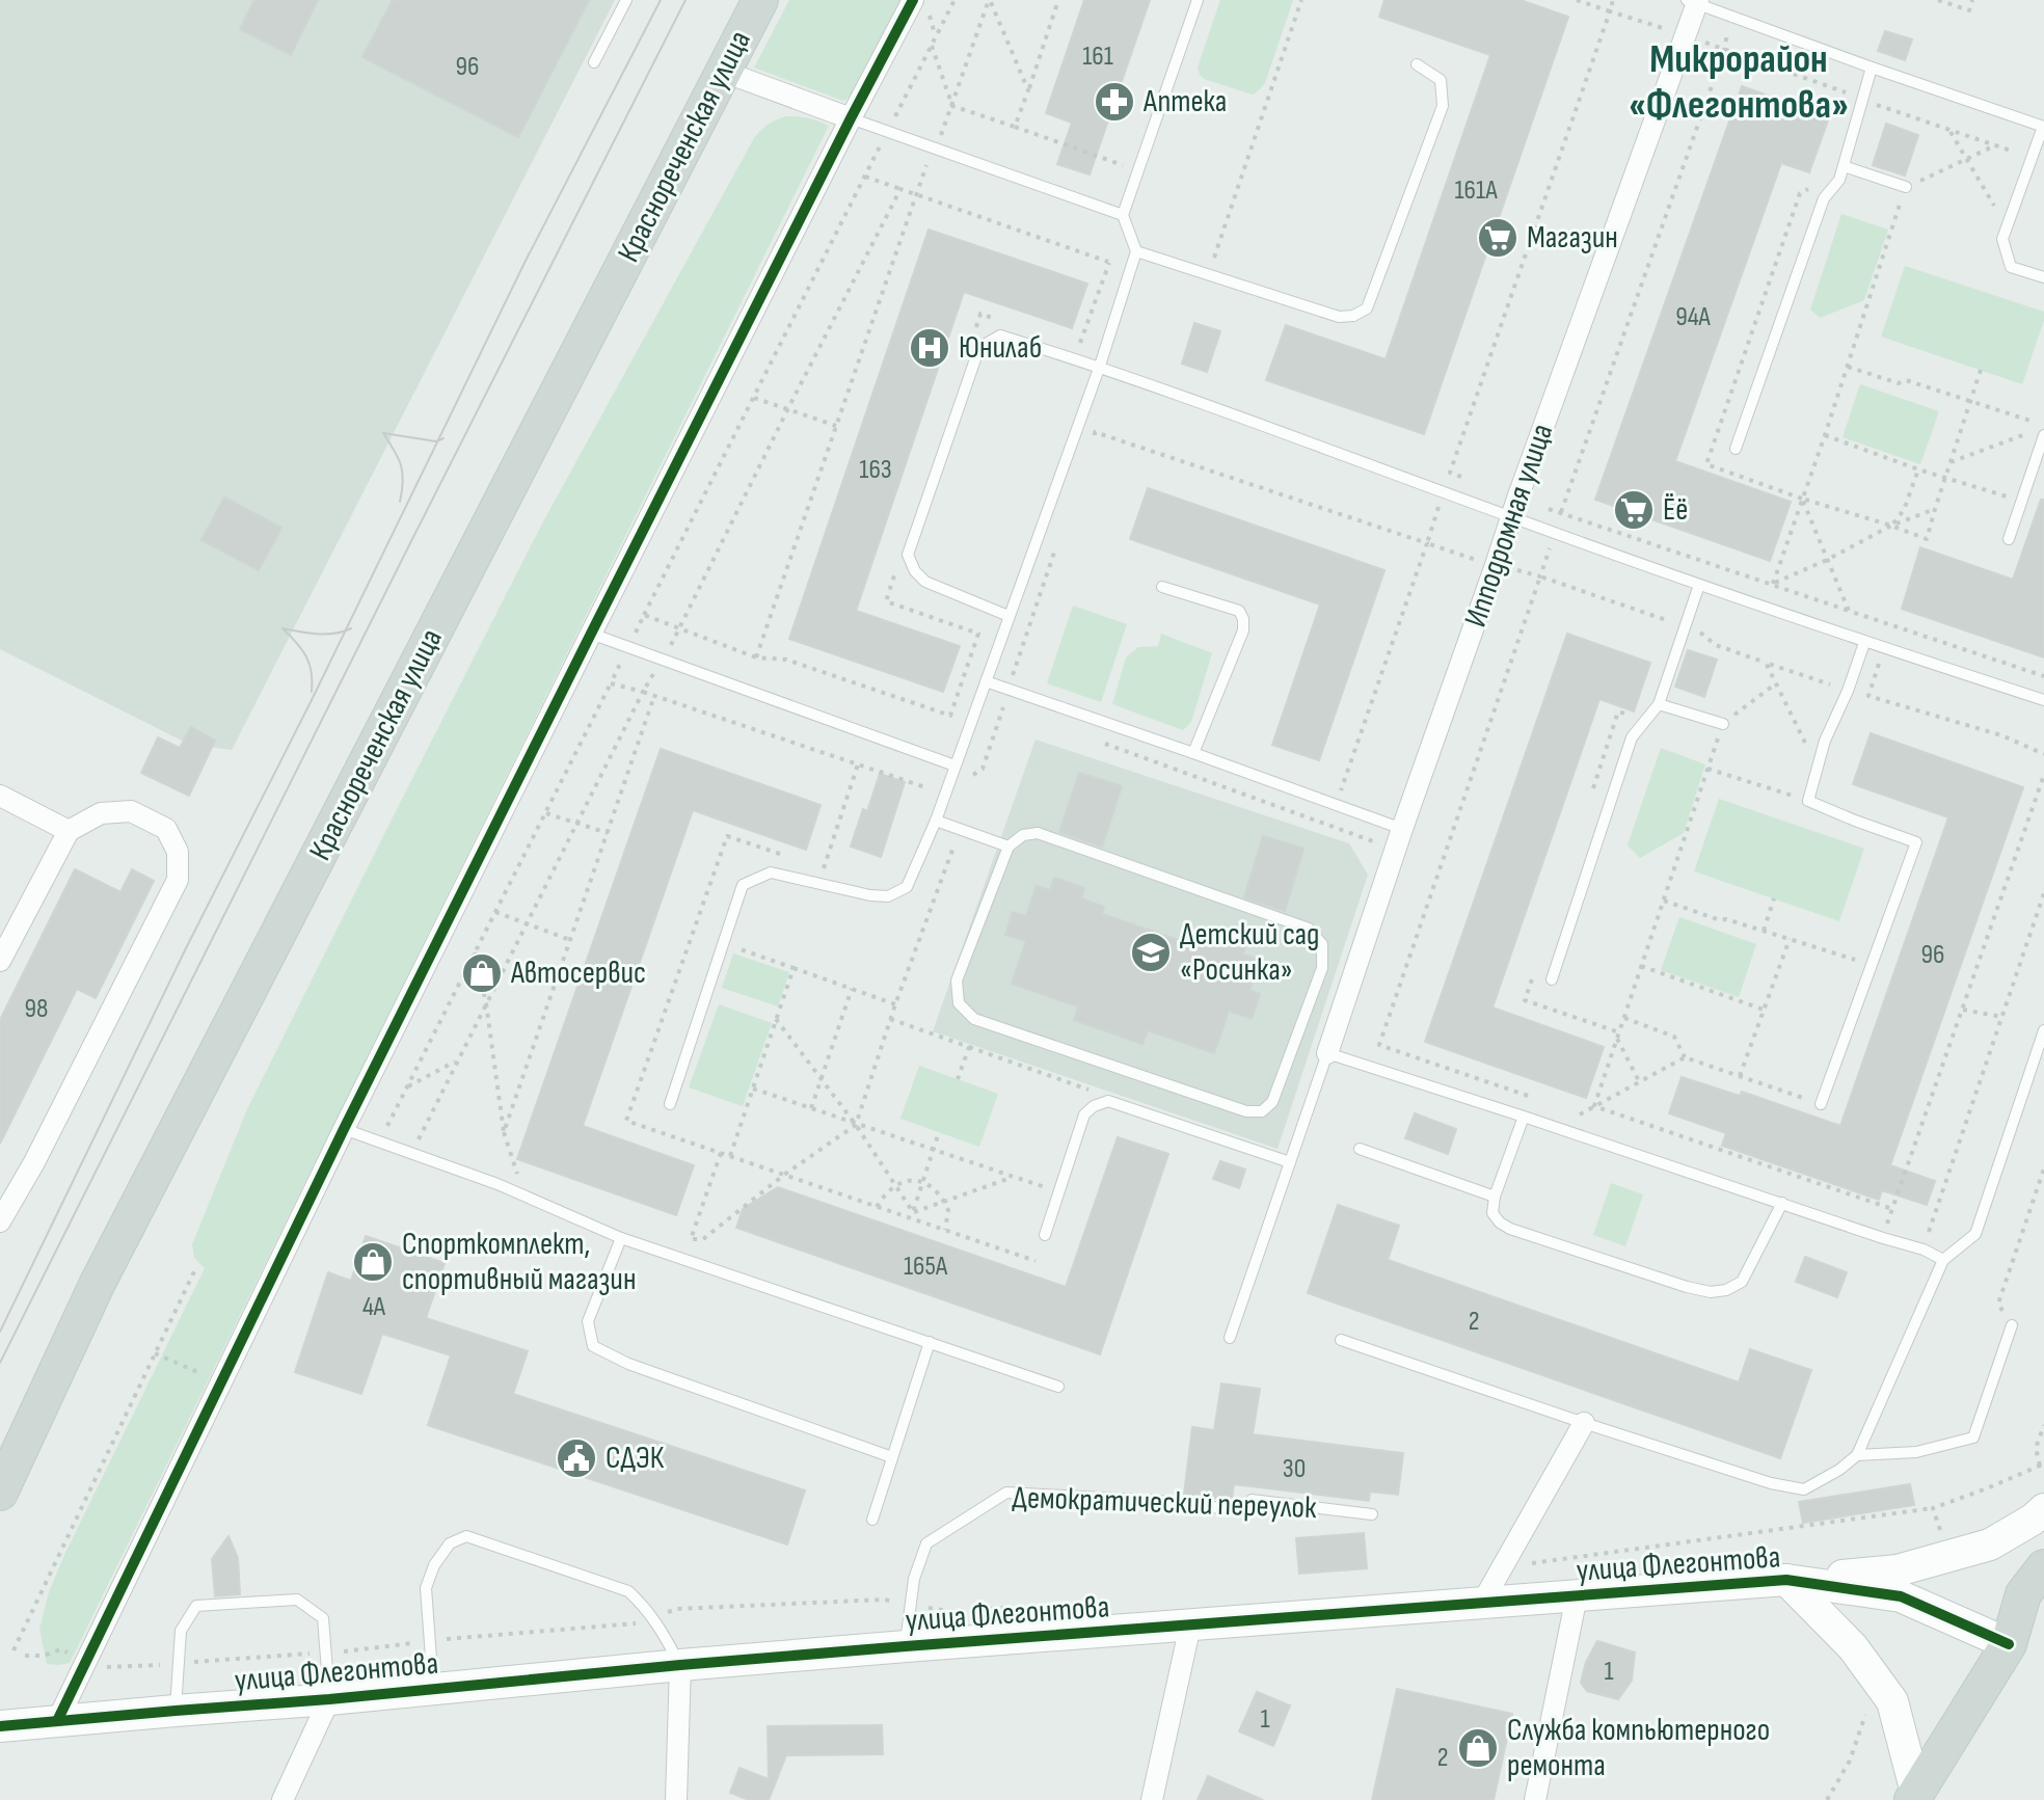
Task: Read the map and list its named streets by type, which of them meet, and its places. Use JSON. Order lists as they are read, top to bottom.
{
  "streets": {
    "main road": ["Краснореченская улица"],
    "street": ["Ипподромная улица", "улица Флегонтова"],
    "lane": ["Демократический переулок"]
  },
  "crossings": [
    ["Демократический переулок", "улица Флегонтова"]
  ],
  "districts": ["Микрорайон «Флегонтова»"],
  "places": {
    "pharmacy": ["Аптека"],
    "supermarket": ["Магазин", "Ёё"],
    "hospital": ["Юнилаб"],
    "school or university": ["Детский сад «Росинка»"],
    "shop": ["Автосервис", "Спорткомплект, спортивный магазин", "Служба компьютерного ремонта"],
    "public building": ["СДЭК"]
  },
  "house_numbers": [
    "161",
    "96",
    "161А",
    "94А",
    "163",
    "96",
    "98",
    "165А",
    "4А",
    "2",
    "30",
    "1",
    "1",
    "2"
  ]
}
